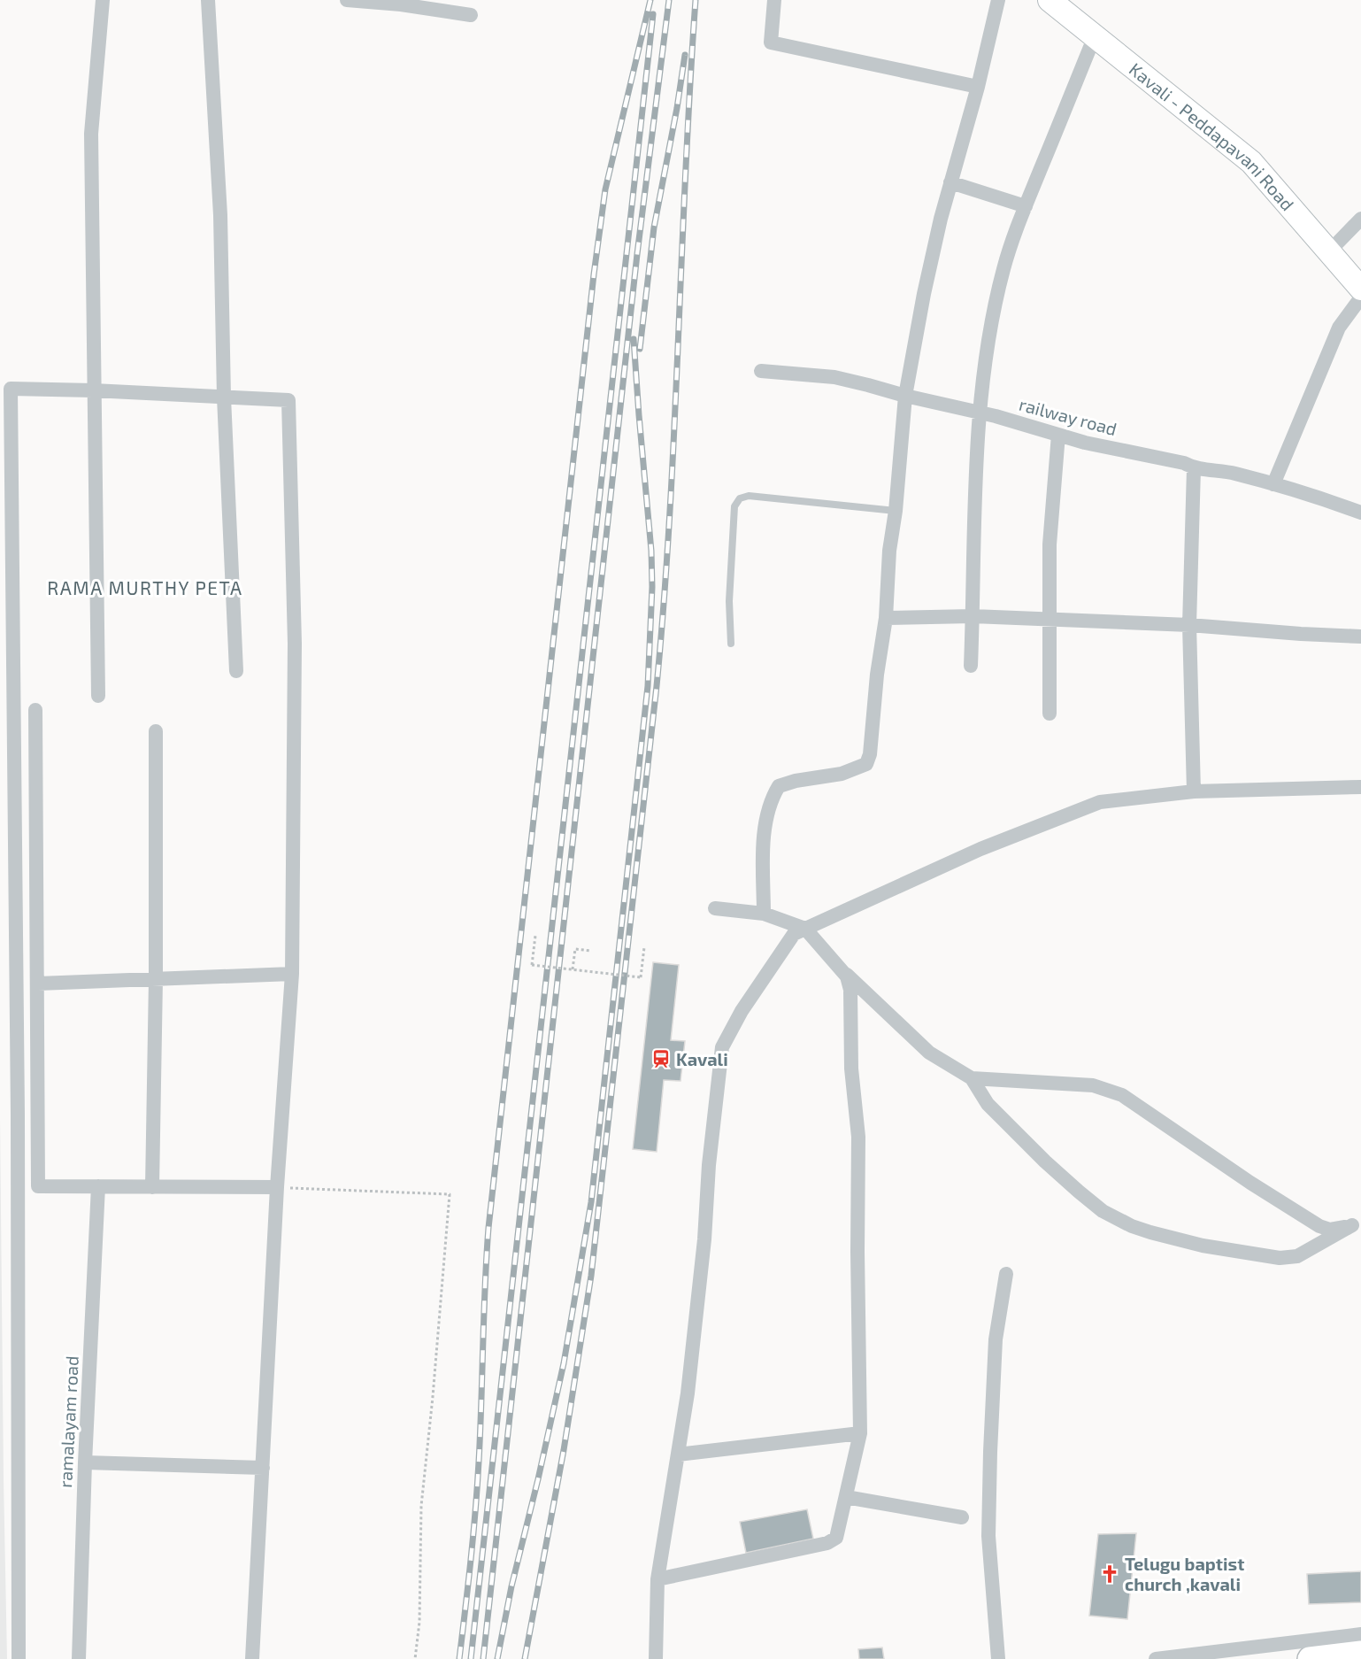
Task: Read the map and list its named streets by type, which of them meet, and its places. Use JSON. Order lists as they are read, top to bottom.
{
  "streets": {
    "main road": ["Kavali - Peddapavani Road"],
    "street": ["railway road", "ramalayam road"]
  },
  "districts": ["RAMA MURTHY PETA"],
  "places": {
    "station": ["Kavali"],
    "church": ["Telugu baptist church ,kavali"]
  }
}
